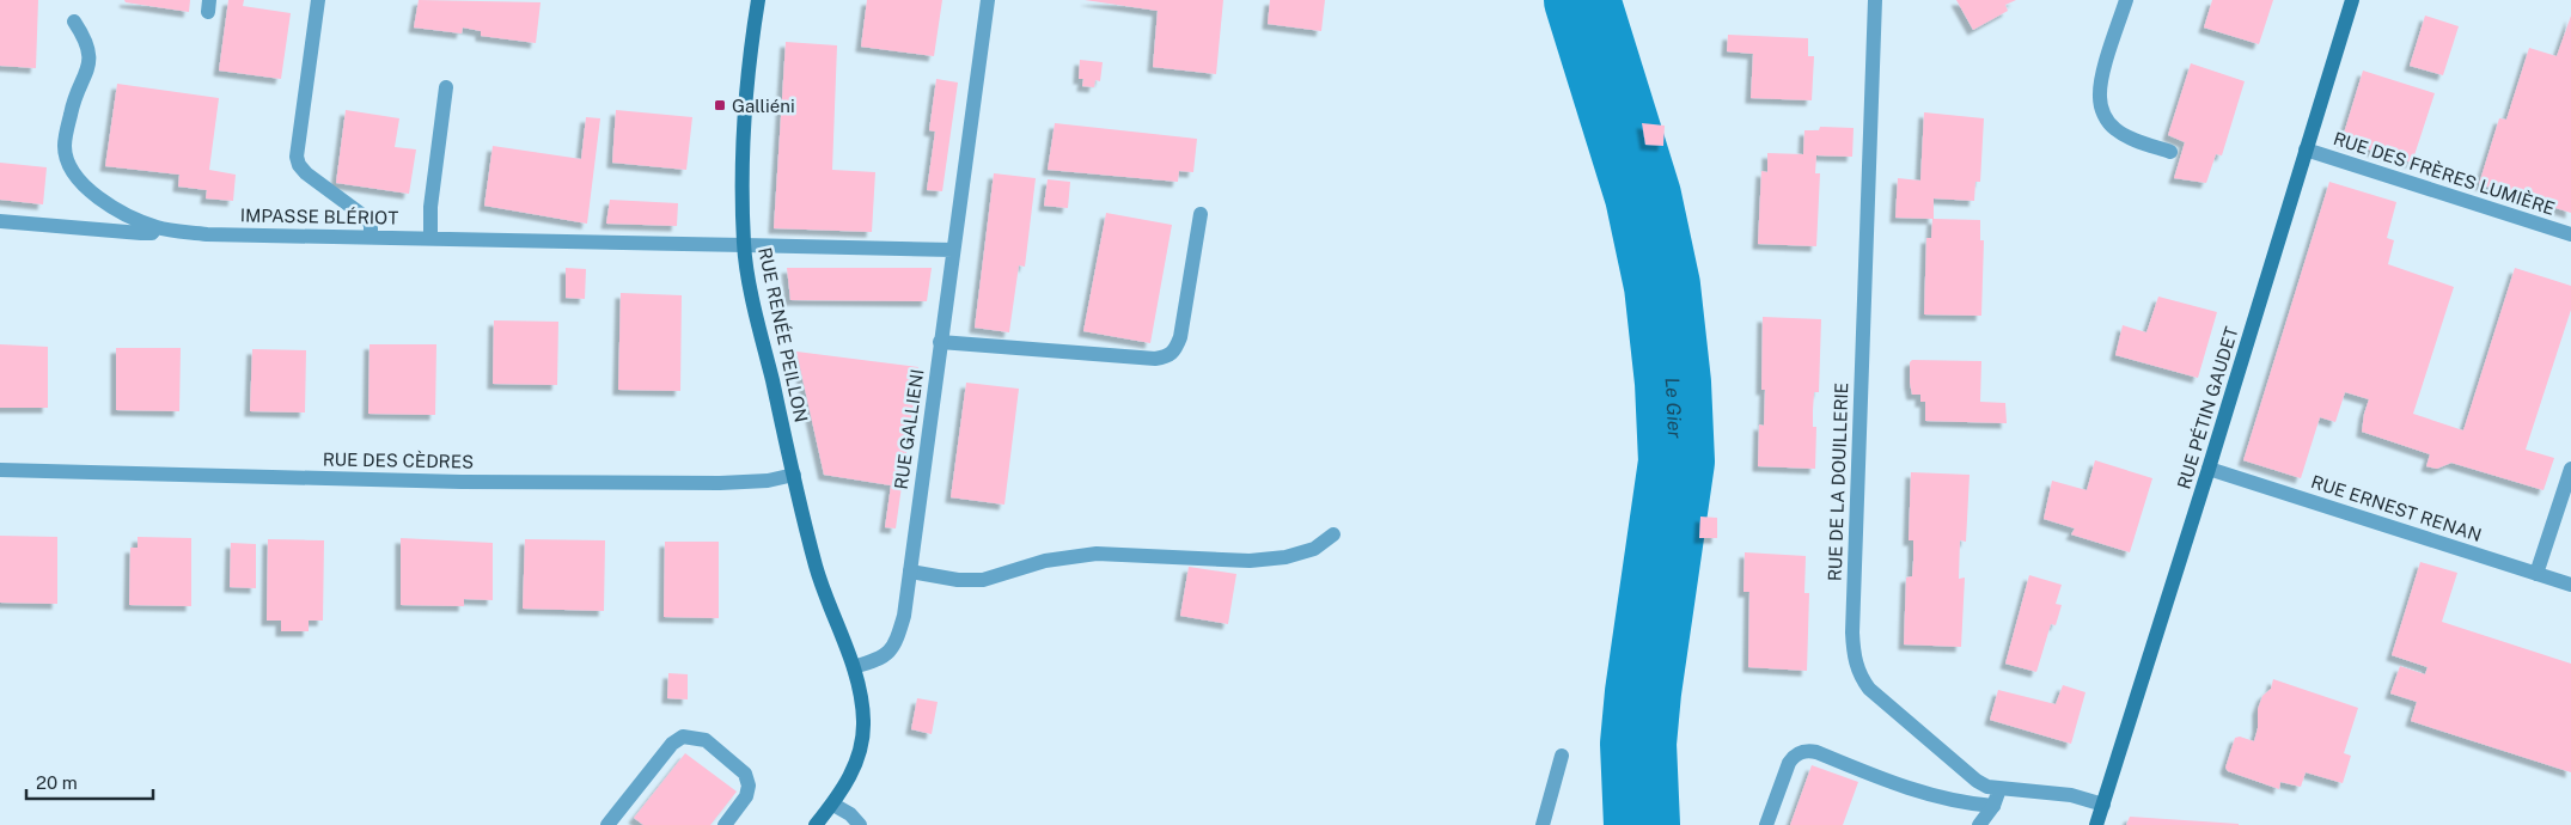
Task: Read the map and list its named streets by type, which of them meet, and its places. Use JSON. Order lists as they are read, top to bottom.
{
  "streets": {
    "main road": ["RUE RENÉE PEILLON", "RUE PÉTIN GAUDET"],
    "street": [
      "RUE DES FRÈRES LUMIÈRE",
      "IMPASSE BLÉRIOT",
      "RUE GALLIENI",
      "RUE DES CÈDRES",
      "RUE DE LA DOUILLERIE",
      "RUE ERNEST RENAN"
    ]
  },
  "crossings": [
    ["RUE DES FRÈRES LUMIÈRE", "RUE PÉTIN GAUDET"],
    ["IMPASSE BLÉRIOT", "RUE RENÉE PEILLON"],
    ["IMPASSE BLÉRIOT", "RUE GALLIENI"],
    ["RUE RENÉE PEILLON", "RUE GALLIENI"],
    ["RUE RENÉE PEILLON", "RUE DES CÈDRES"],
    ["RUE PÉTIN GAUDET", "RUE DE LA DOUILLERIE"],
    ["RUE PÉTIN GAUDET", "RUE ERNEST RENAN"]
  ],
  "water": ["Le Gier"],
  "places": {
    "transit": ["Galliéni"]
  },
  "scale_bar": "20 m"
}
